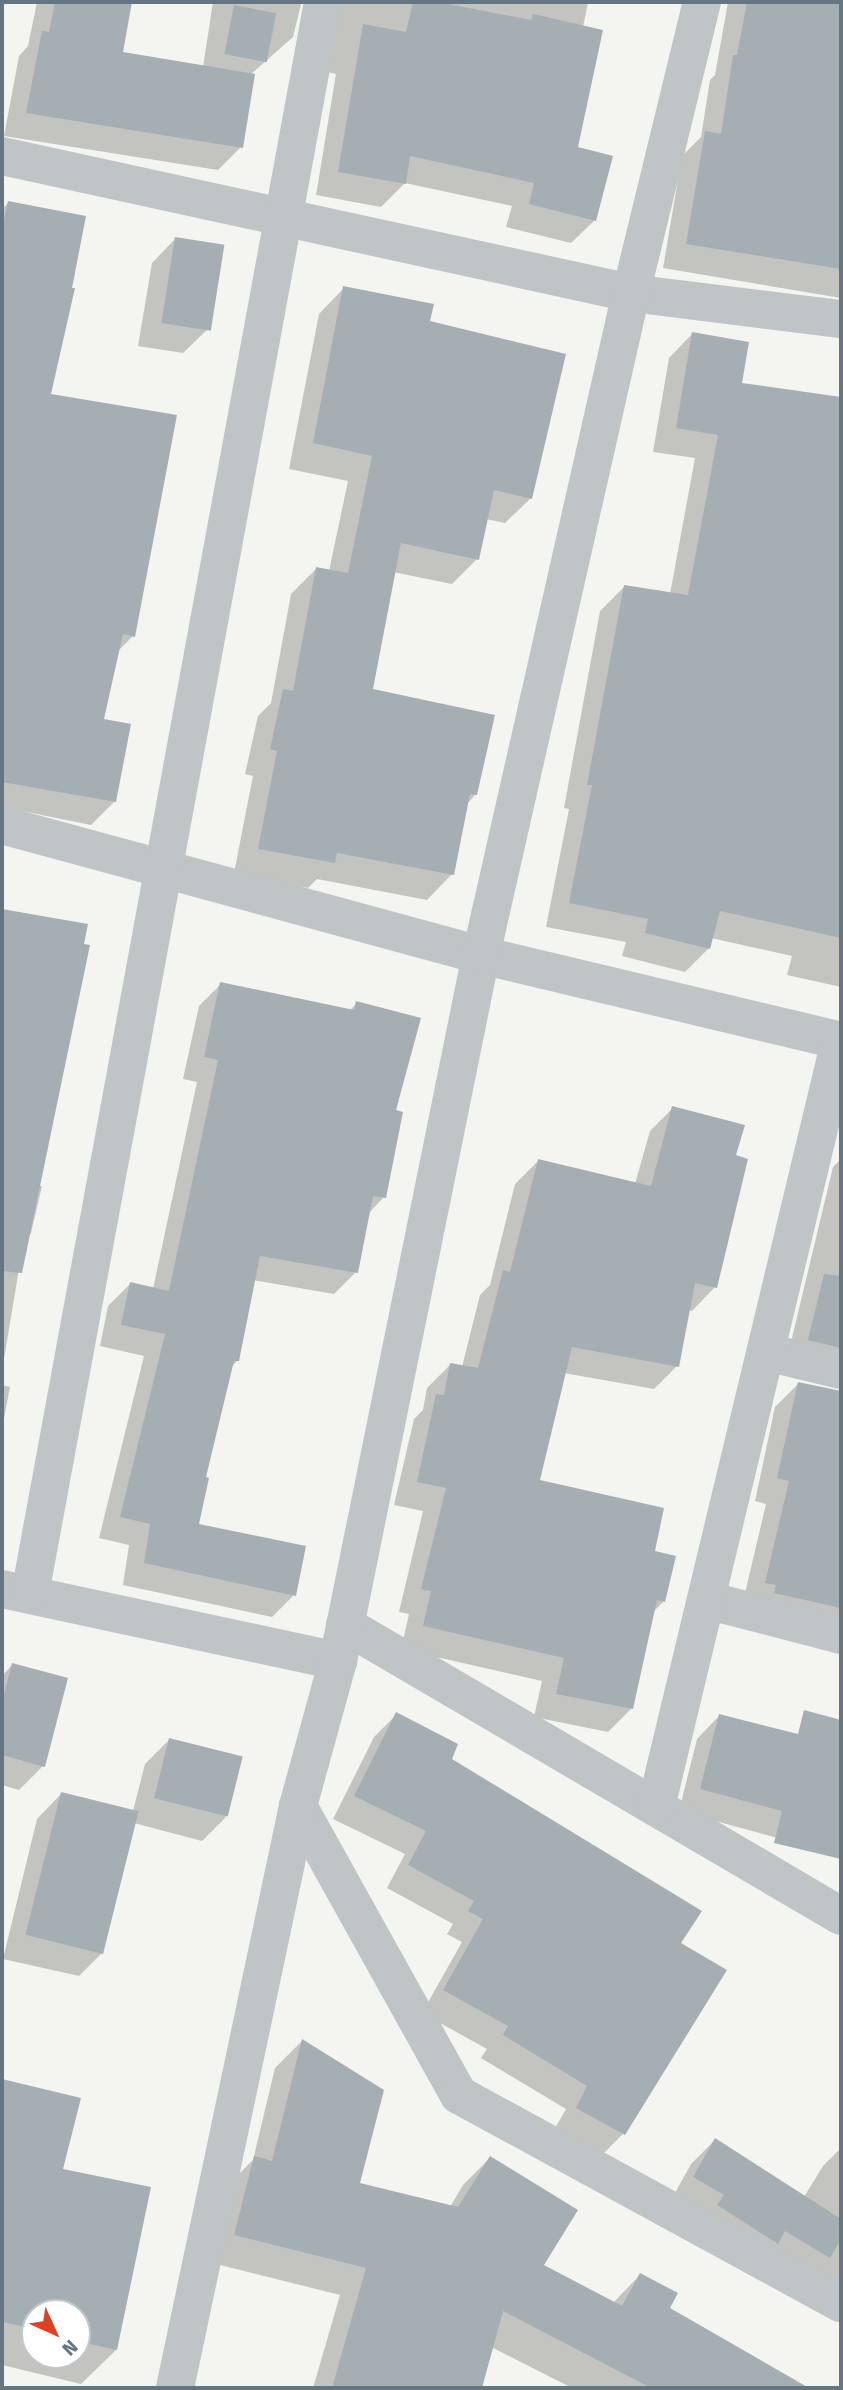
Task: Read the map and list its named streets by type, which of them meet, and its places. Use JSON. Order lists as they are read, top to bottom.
{
  "north": "bottom right"
}
